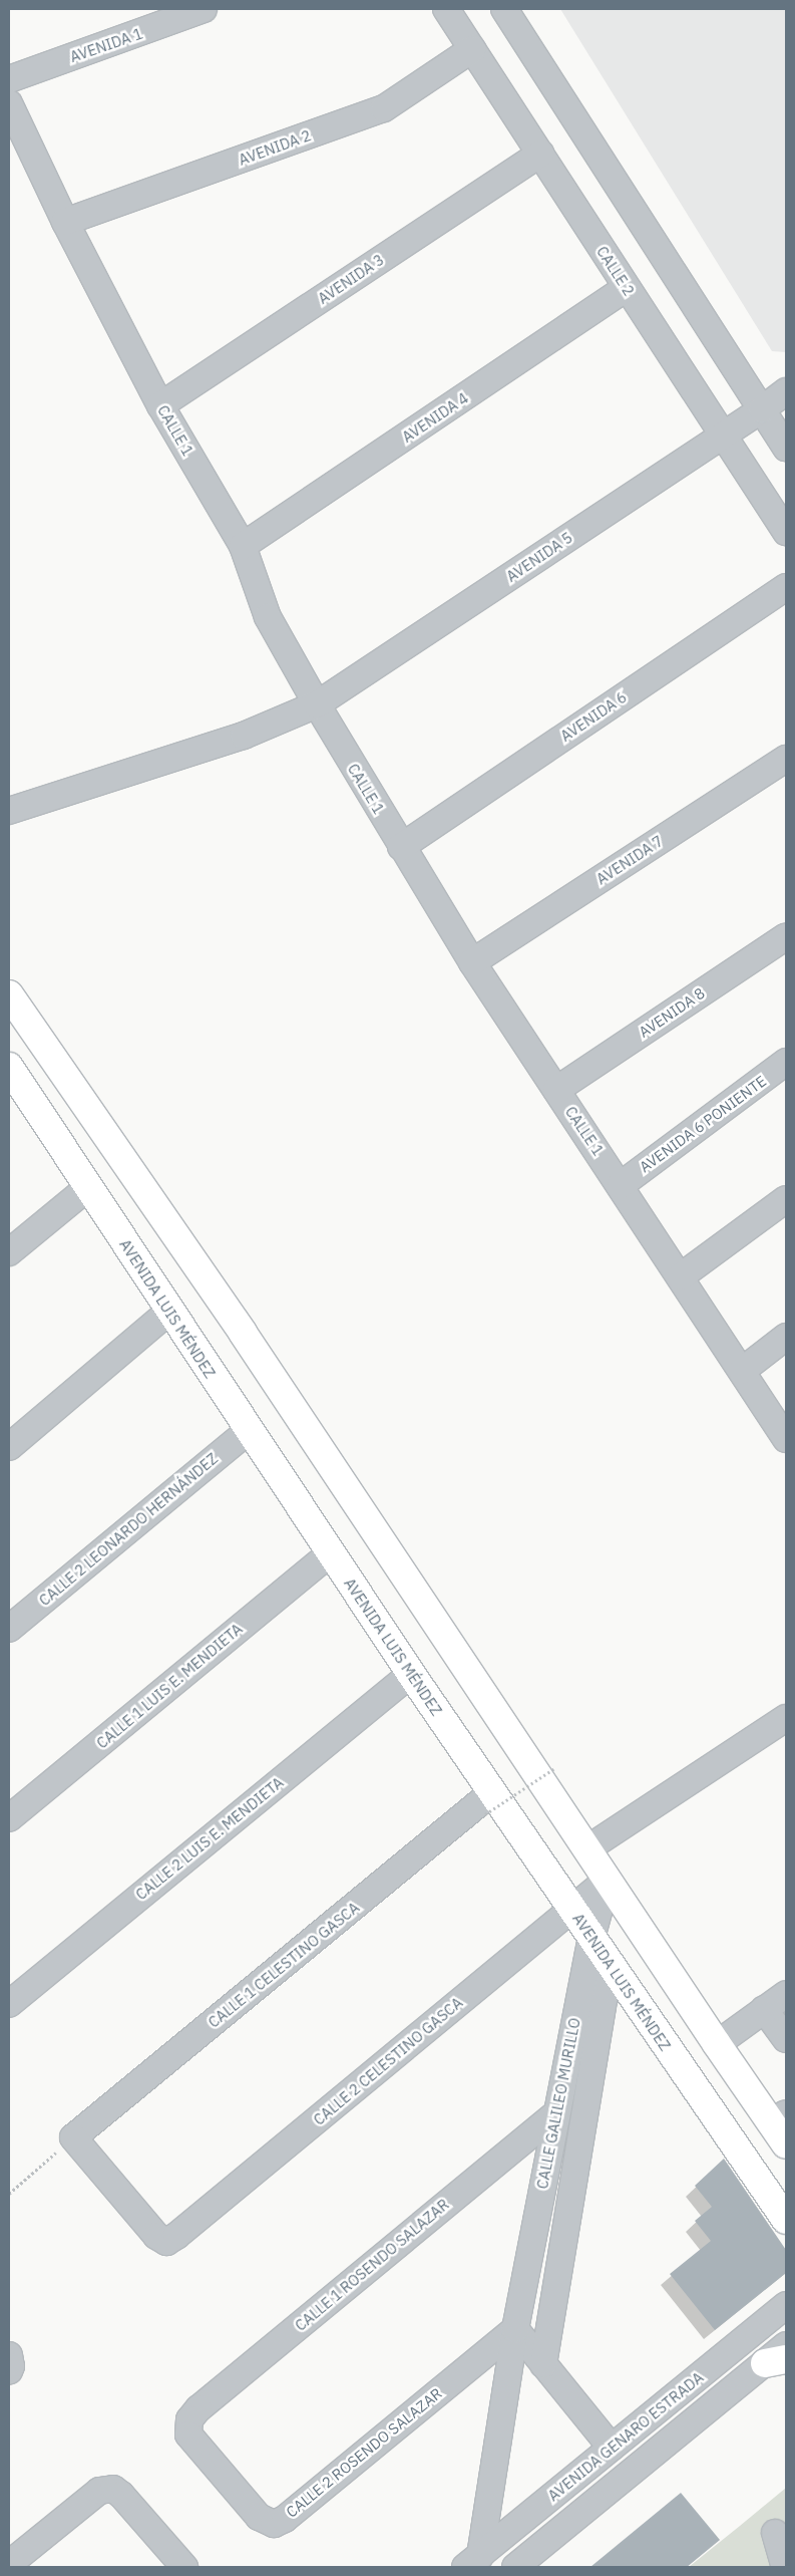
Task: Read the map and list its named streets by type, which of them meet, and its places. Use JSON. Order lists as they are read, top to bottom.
{
  "streets": {
    "main road": ["AVENIDA LUIS MÉNDEZ"],
    "street": [
      "AVENIDA 1",
      "AVENIDA 2",
      "CALLE 2",
      "AVENIDA 3",
      "AVENIDA 4",
      "CALLE 1",
      "AVENIDA 5",
      "AVENIDA 6",
      "AVENIDA 7",
      "AVENIDA 8",
      "AVENIDA 6 PONIENTE",
      "CALLE 2 LEONARDO HERNÁNDEZ",
      "CALLE 1 LUIS E. MENDIETA",
      "CALLE 2 LUIS E. MENDIETA",
      "CALLE 1 CELESTINO GASCA",
      "CALLE 2 CELESTINO GASCA",
      "CALLE GALILEO MURILLO",
      "CALLE 1 ROSENDO SALAZAR",
      "AVENIDA GENARO ESTRADA",
      "CALLE 2 ROSENDO SALAZAR"
    ]
  },
  "crossings": [
    ["AVENIDA 2", "CALLE 2"],
    ["AVENIDA 2", "CALLE 1"],
    ["CALLE 2", "AVENIDA 3"],
    ["CALLE 2", "AVENIDA 4"],
    ["CALLE 2", "AVENIDA 5"],
    ["AVENIDA 3", "CALLE 1"],
    ["AVENIDA 4", "CALLE 1"],
    ["CALLE 1", "AVENIDA 5"],
    ["CALLE 1", "AVENIDA 6"],
    ["CALLE 1", "AVENIDA 7"],
    ["CALLE 1", "AVENIDA 8"],
    ["CALLE 1", "AVENIDA 6 PONIENTE"],
    ["AVENIDA LUIS MÉNDEZ", "CALLE 2 LEONARDO HERNÁNDEZ"],
    ["AVENIDA LUIS MÉNDEZ", "CALLE 1 LUIS E. MENDIETA"],
    ["AVENIDA LUIS MÉNDEZ", "CALLE 2 LUIS E. MENDIETA"],
    ["AVENIDA LUIS MÉNDEZ", "CALLE 1 CELESTINO GASCA"],
    ["AVENIDA LUIS MÉNDEZ", "CALLE 2 CELESTINO GASCA"],
    ["AVENIDA LUIS MÉNDEZ", "CALLE GALILEO MURILLO"],
    ["CALLE 1 CELESTINO GASCA", "CALLE 2 CELESTINO GASCA"],
    ["CALLE 2 CELESTINO GASCA", "CALLE GALILEO MURILLO"],
    ["CALLE GALILEO MURILLO", "CALLE 1 ROSENDO SALAZAR"],
    ["CALLE GALILEO MURILLO", "AVENIDA GENARO ESTRADA"],
    ["CALLE GALILEO MURILLO", "CALLE 2 ROSENDO SALAZAR"],
    ["CALLE 1 ROSENDO SALAZAR", "CALLE 2 ROSENDO SALAZAR"]
  ]
}
